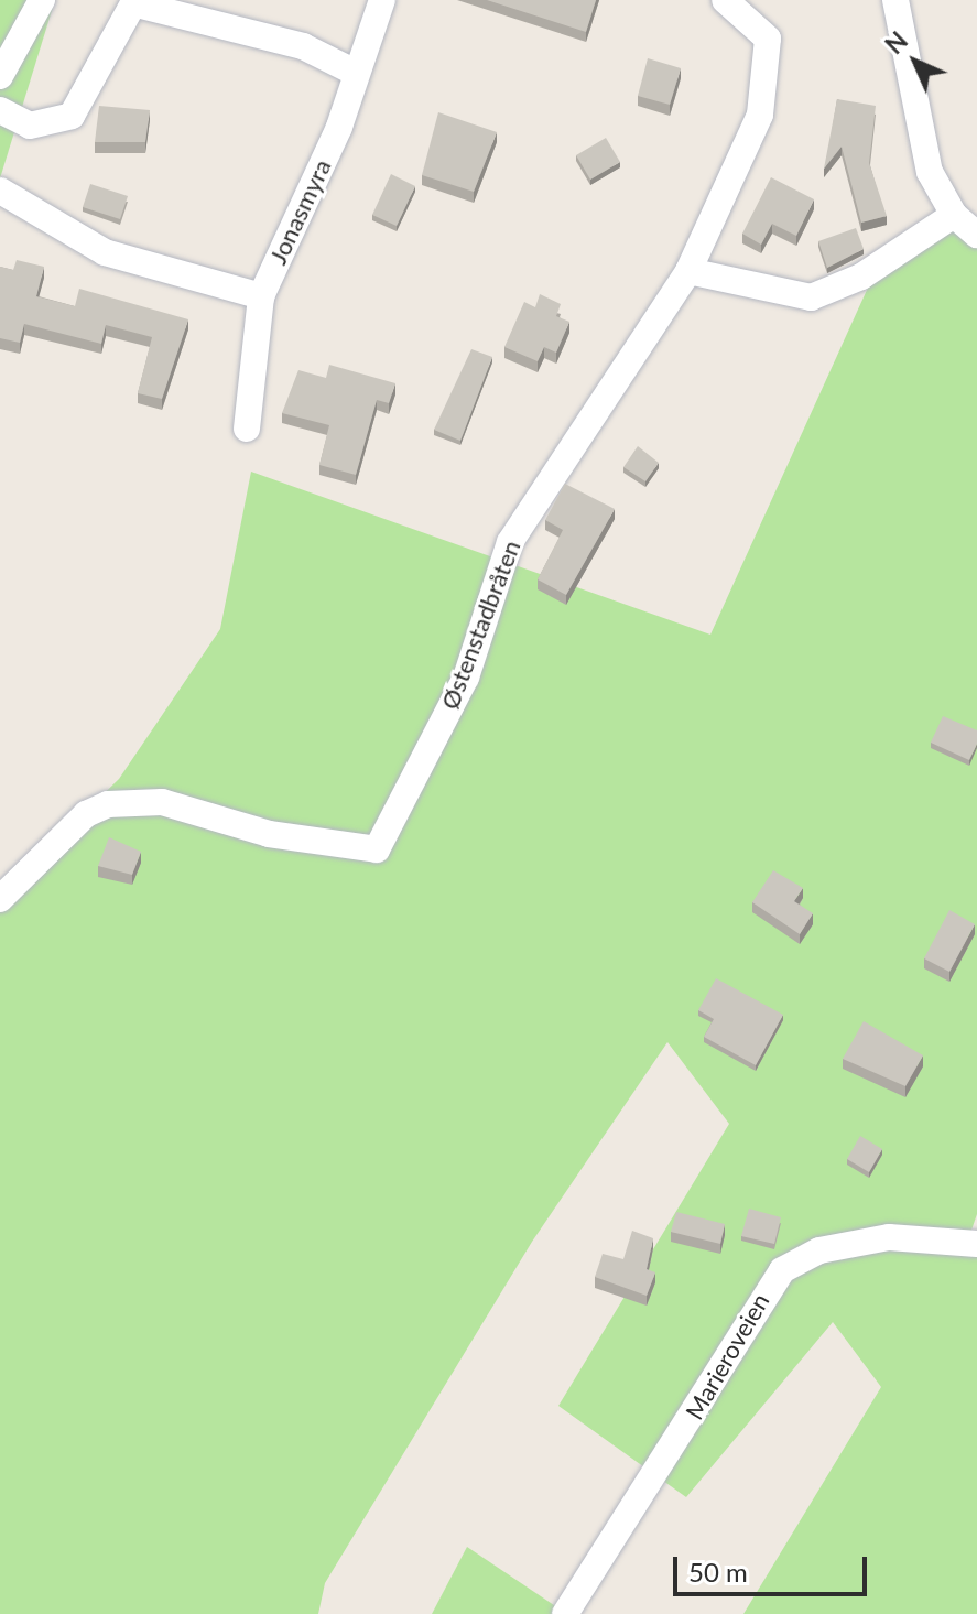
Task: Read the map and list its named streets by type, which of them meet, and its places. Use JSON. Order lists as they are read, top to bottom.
{
  "streets": {
    "street": ["Jonasmyra", "Østenstadbråten", "Marieroveien"]
  },
  "scale_bar": "50 m",
  "north": "top left"
}
